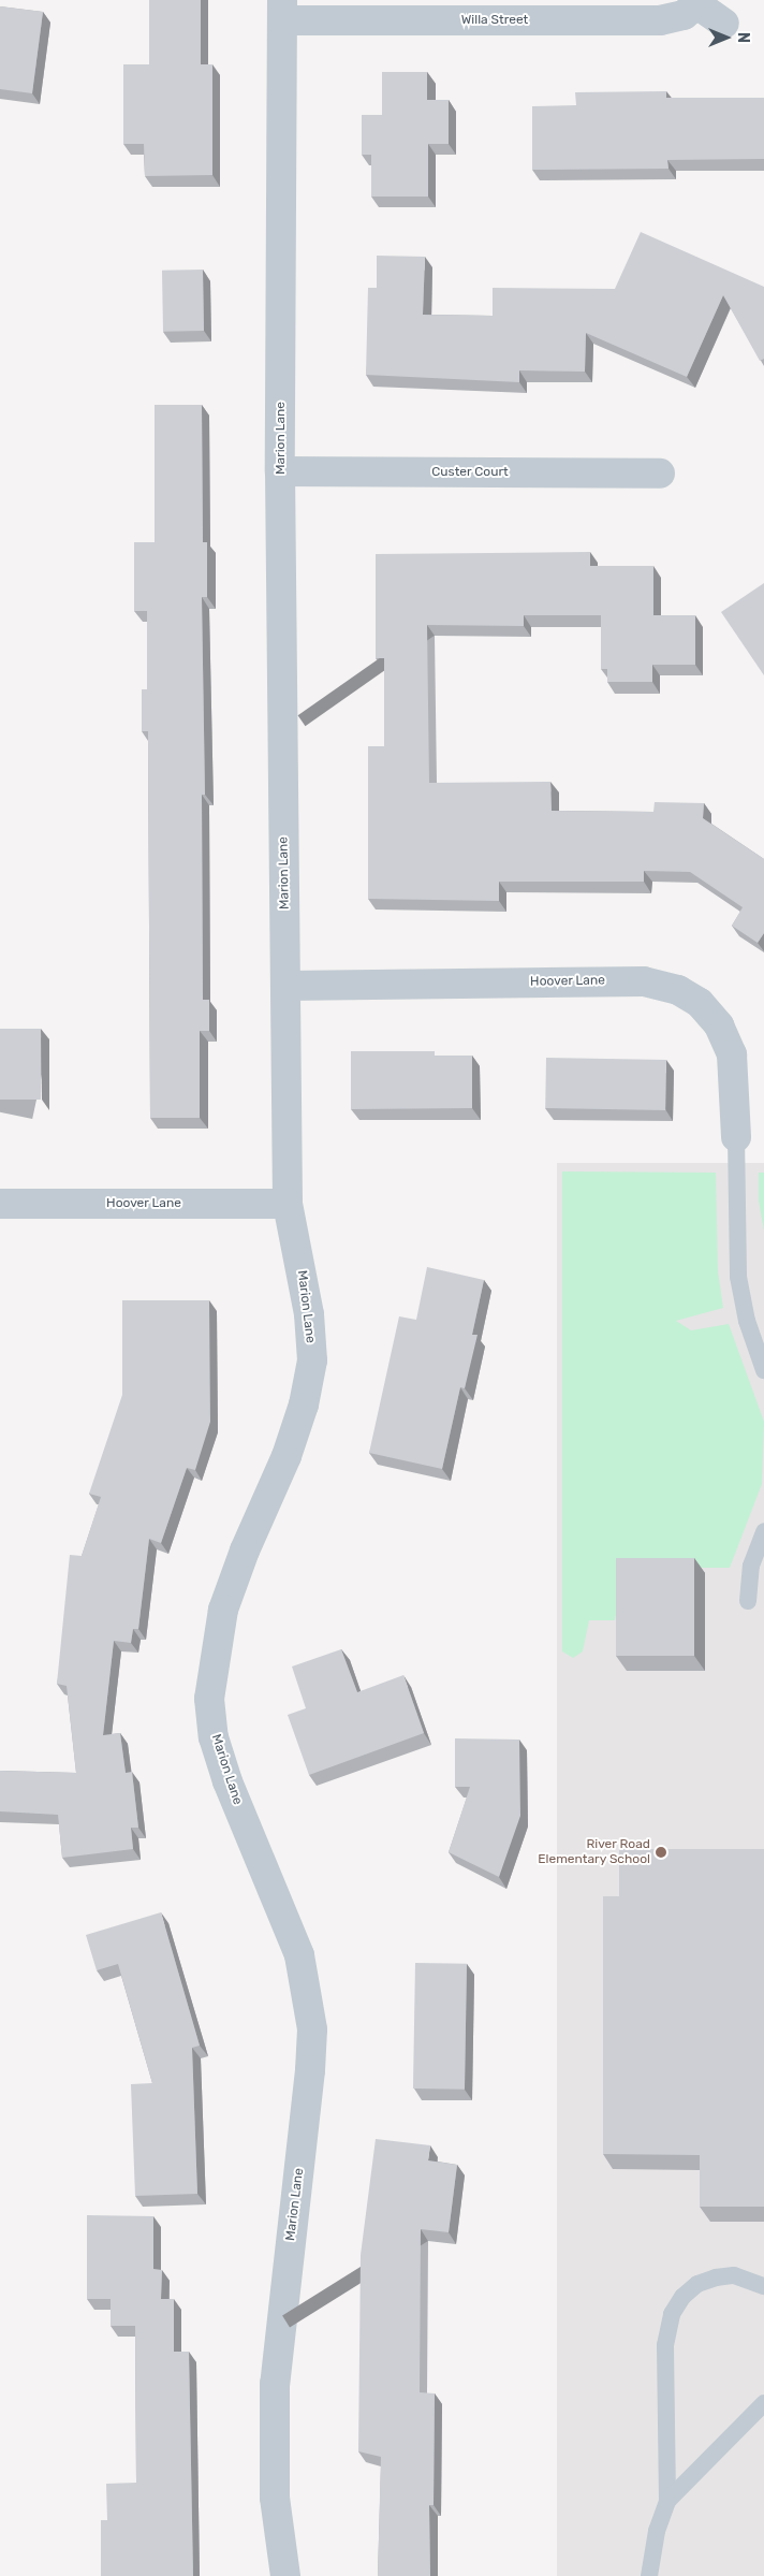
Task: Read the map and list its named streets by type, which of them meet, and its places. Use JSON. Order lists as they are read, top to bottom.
{
  "streets": {
    "street": [
      "Willa Street",
      "Marion Lane",
      "Custer Court",
      "Hoover Lane"
    ]
  },
  "crossings": [
    ["Willa Street", "Marion Lane"],
    ["Marion Lane", "Custer Court"],
    ["Marion Lane", "Hoover Lane"]
  ],
  "places": ["River Road Elementary School"],
  "north": "right"
}
